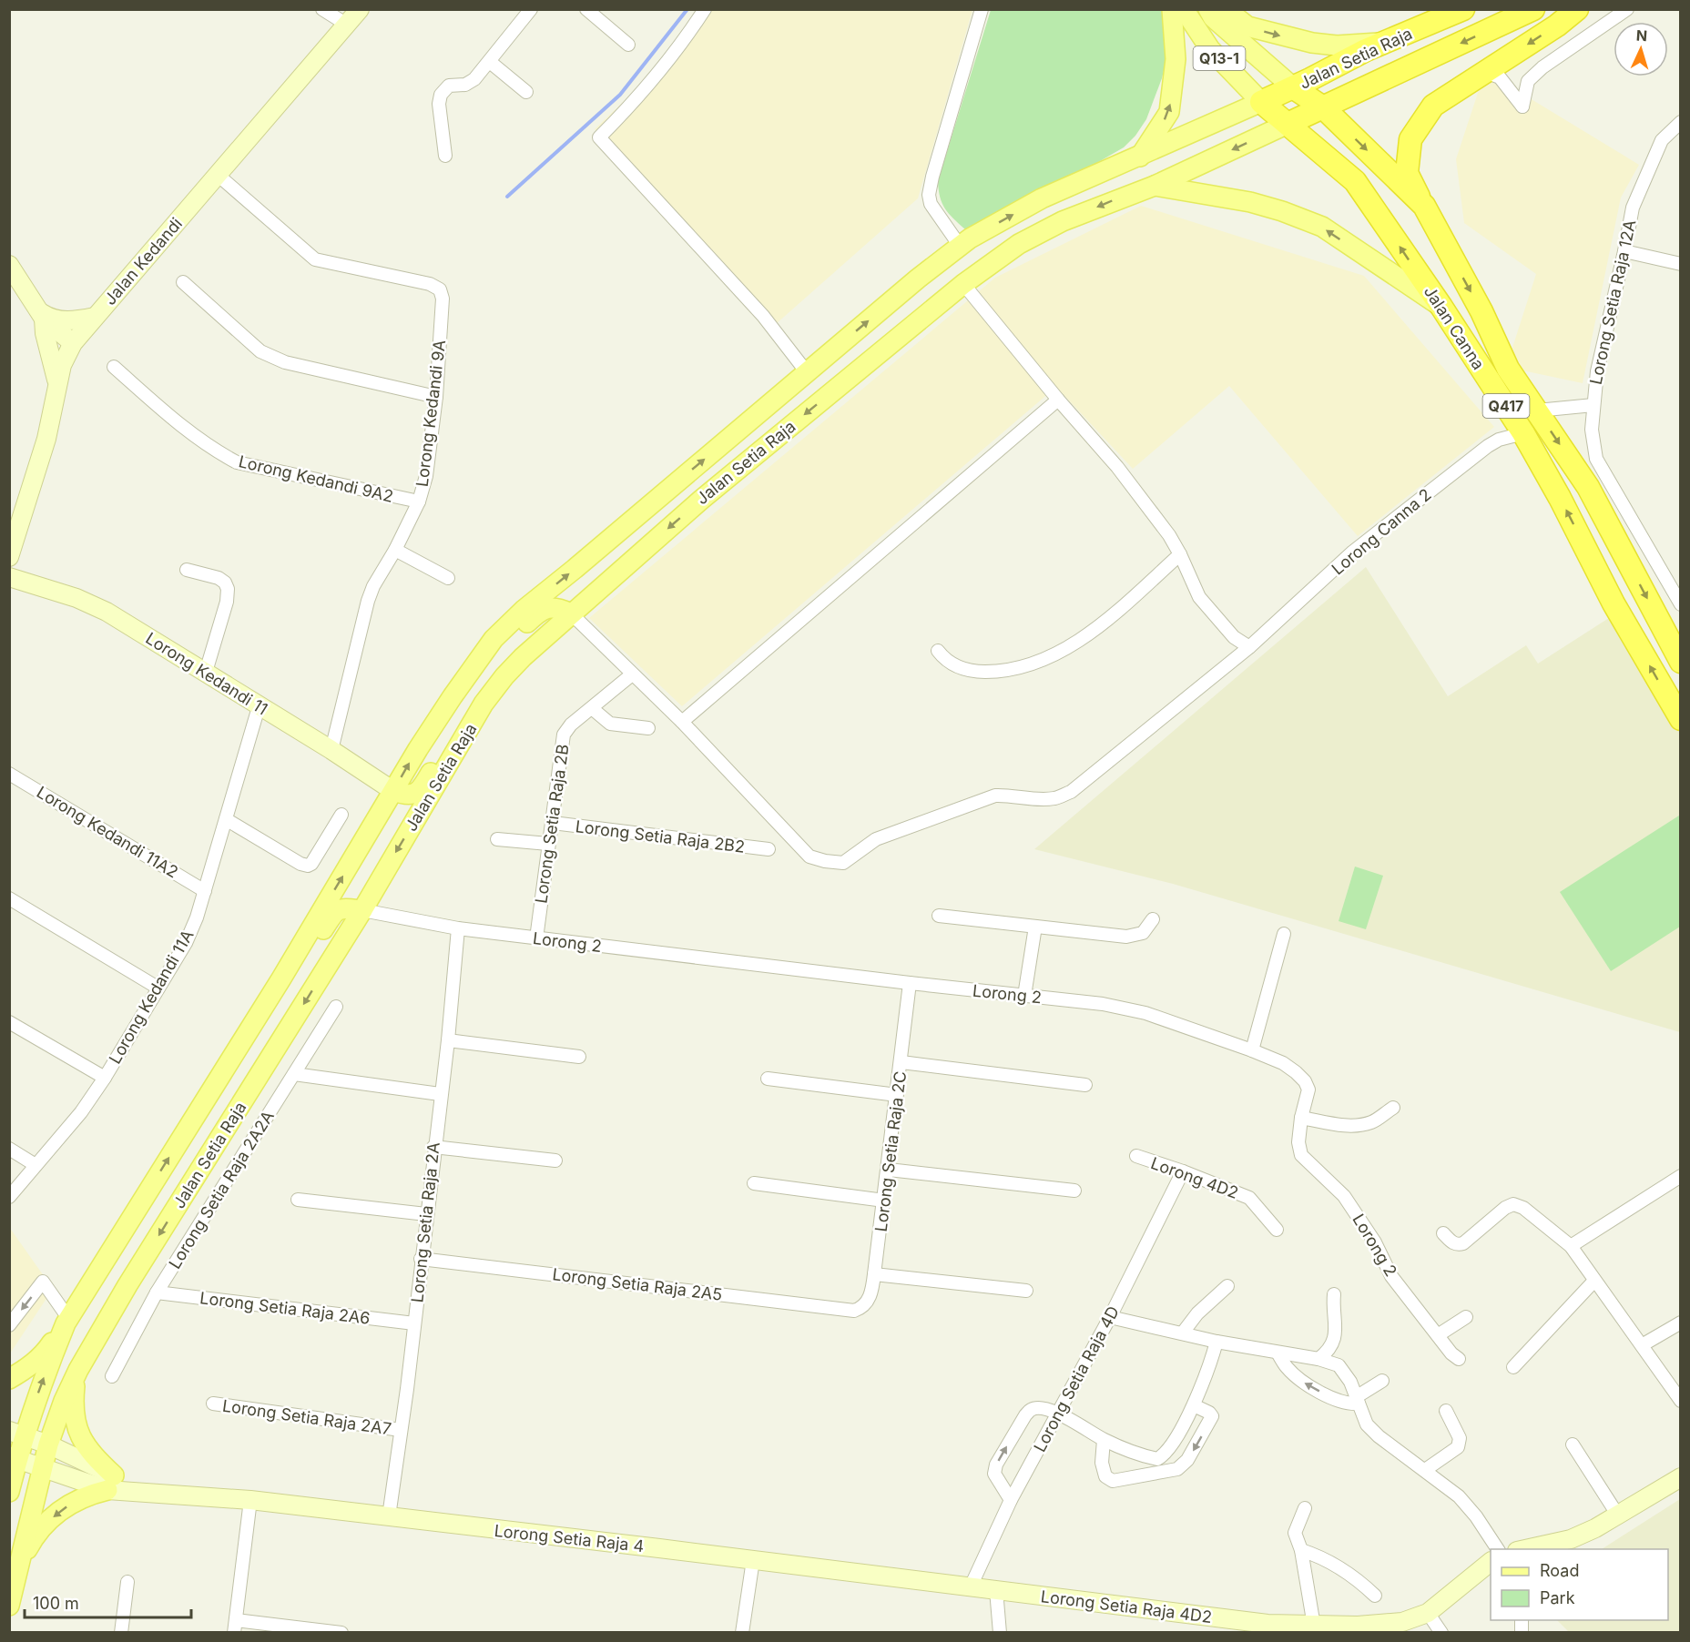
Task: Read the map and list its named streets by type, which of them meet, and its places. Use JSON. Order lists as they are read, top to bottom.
{
  "streets": {
    "highway": ["Jalan Setia Raja", "Jalan Canna", "Q417"],
    "main road": ["Q13-1"],
    "street": [
      "Jalan Kedandi",
      "Lorong Setia Raja 12A",
      "Lorong Kedandi 9A",
      "Lorong Kedandi 9A2",
      "Lorong Canna 2",
      "Lorong Kedandi 11",
      "Lorong Setia Raja 2B",
      "Lorong Kedandi 11A2",
      "Lorong Setia Raja 2B2",
      "Lorong 2",
      "Lorong Kedandi 11A",
      "Lorong Setia Raja 2C",
      "Lorong 4D2",
      "Lorong Setia Raja 2A2A",
      "Lorong Setia Raja 2A",
      "Lorong Setia Raja 2A5",
      "Lorong Setia Raja 2A6",
      "Lorong Setia Raja 4D",
      "Lorong Setia Raja 2A7",
      "Lorong Setia Raja 4",
      "Lorong Setia Raja 4D2"
    ]
  },
  "crossings": [
    ["Jalan Setia Raja", "Jalan Canna"],
    ["Jalan Setia Raja", "Q417"],
    ["Jalan Setia Raja", "Lorong Canna 2"],
    ["Jalan Setia Raja", "Lorong Kedandi 11"],
    ["Jalan Setia Raja", "Lorong 2"],
    ["Jalan Setia Raja", "Lorong Setia Raja 4"],
    ["Jalan Kedandi", "Lorong Kedandi 9A"],
    ["Jalan Canna", "Q417"],
    ["Jalan Canna", "Lorong Canna 2"],
    ["Lorong Kedandi 9A", "Lorong Kedandi 9A2"],
    ["Lorong Kedandi 9A", "Lorong Kedandi 11"],
    ["Lorong Canna 2", "Lorong Setia Raja 2B"],
    ["Lorong Kedandi 11", "Lorong Kedandi 11A"],
    ["Lorong Setia Raja 2B", "Lorong Setia Raja 2B2"],
    ["Lorong Setia Raja 2B", "Lorong 2"],
    ["Lorong Kedandi 11A2", "Lorong Kedandi 11A"],
    ["Lorong 2", "Lorong Setia Raja 2C"],
    ["Lorong 2", "Lorong Setia Raja 2A"],
    ["Lorong Setia Raja 2C", "Lorong Setia Raja 2A5"],
    ["Lorong 4D2", "Lorong Setia Raja 4D"],
    ["Lorong Setia Raja 2A2A", "Lorong Setia Raja 2A6"],
    ["Lorong Setia Raja 2A", "Lorong Setia Raja 2A5"],
    ["Lorong Setia Raja 2A", "Lorong Setia Raja 2A6"],
    ["Lorong Setia Raja 2A", "Lorong Setia Raja 2A7"],
    ["Lorong Setia Raja 2A", "Lorong Setia Raja 4"],
    ["Lorong Setia Raja 4D", "Lorong Setia Raja 4"],
    ["Lorong Setia Raja 4D", "Lorong Setia Raja 4D2"],
    ["Lorong Setia Raja 4", "Lorong Setia Raja 4D2"]
  ],
  "legend": ["Road", "Park"],
  "scale_bar": "100 m",
  "north": "top"
}
